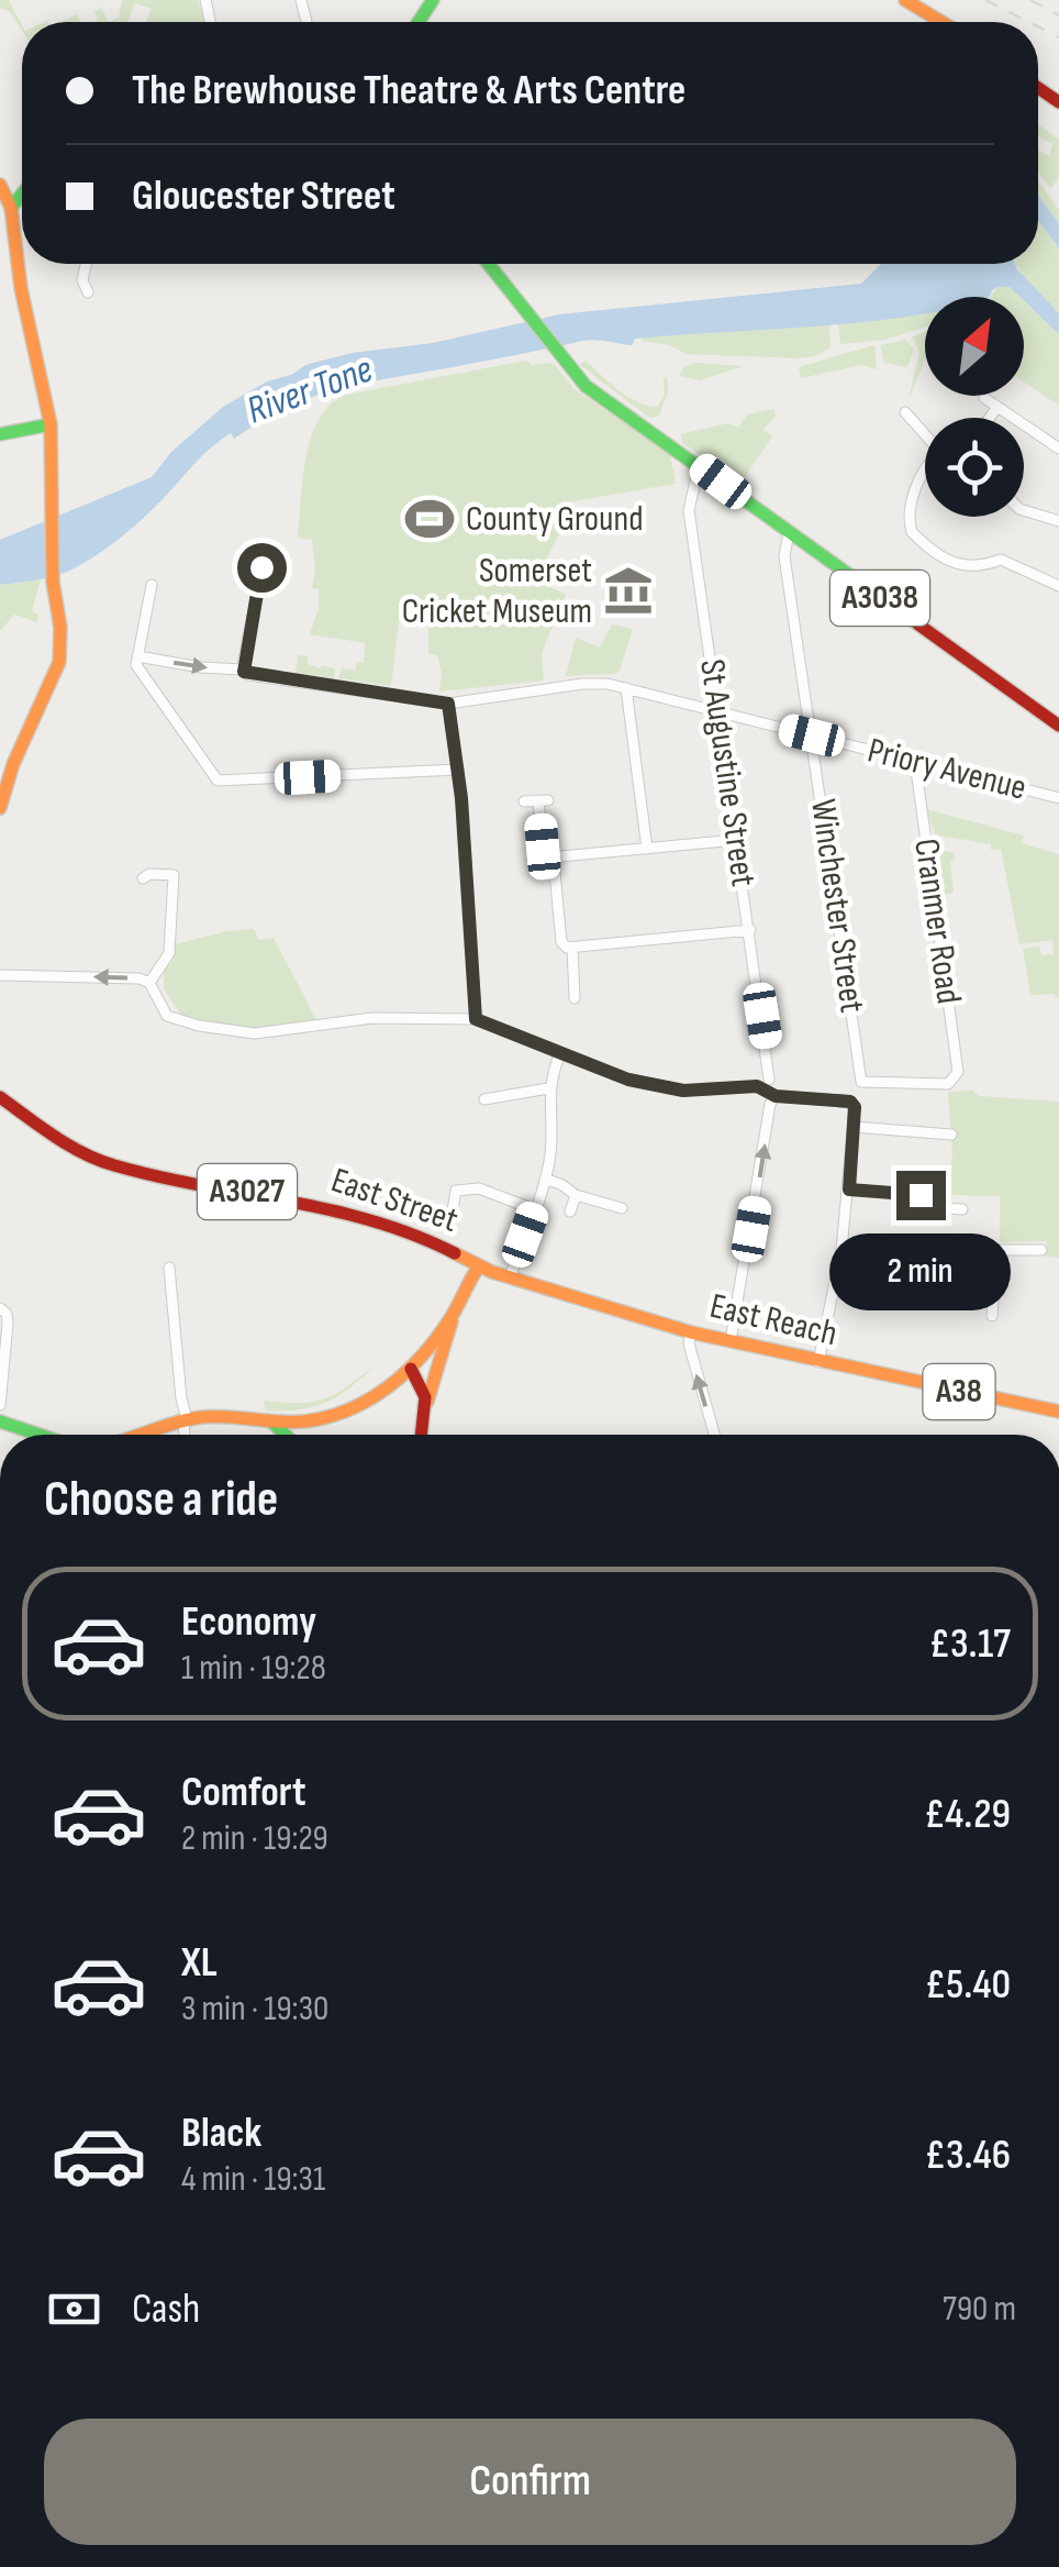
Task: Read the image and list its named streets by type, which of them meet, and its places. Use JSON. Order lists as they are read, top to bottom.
{
  "streets": {
    "main road": [
      "A3038",
      "A3027",
      "East Street",
      "East Reach",
      "A38"
    ],
    "street": [
      "Priory Avenue",
      "St Augustine Street",
      "Winchester Street",
      "Cranmer Road"
    ]
  },
  "crossings": [
    ["A3038", "St Augustine Street"],
    ["A3038", "Winchester Street"],
    ["Priory Avenue", "St Augustine Street"],
    ["Priory Avenue", "Winchester Street"],
    ["Priory Avenue", "Cranmer Road"],
    ["Winchester Street", "Cranmer Road"],
    ["East Street", "East Reach"]
  ],
  "water": ["River Tone"],
  "places": {
    "sports": ["County Ground"],
    "museum": ["Somerset Cricket Museum"]
  },
  "north": "top right",
  "page": {
    "banner": ["The Brewhouse Theatre & Arts Centre", "Gloucester Street"],
    "bubble": "2 min",
    "heading": "Choose a ride",
    "list": [
      {
        "name": "Economy",
        "note": "1 min · 19:28",
        "value": "£3.17"
      },
      {
        "name": "Comfort",
        "note": "2 min · 19:29",
        "value": "£4.29"
      },
      {
        "name": "XL",
        "note": "3 min · 19:30",
        "value": "£5.40"
      },
      {
        "name": "Black",
        "note": "4 min · 19:31",
        "value": "£3.46"
      }
    ],
    "pay": ["Cash", "790 m"],
    "buttons": "Confirm"
  }
}
